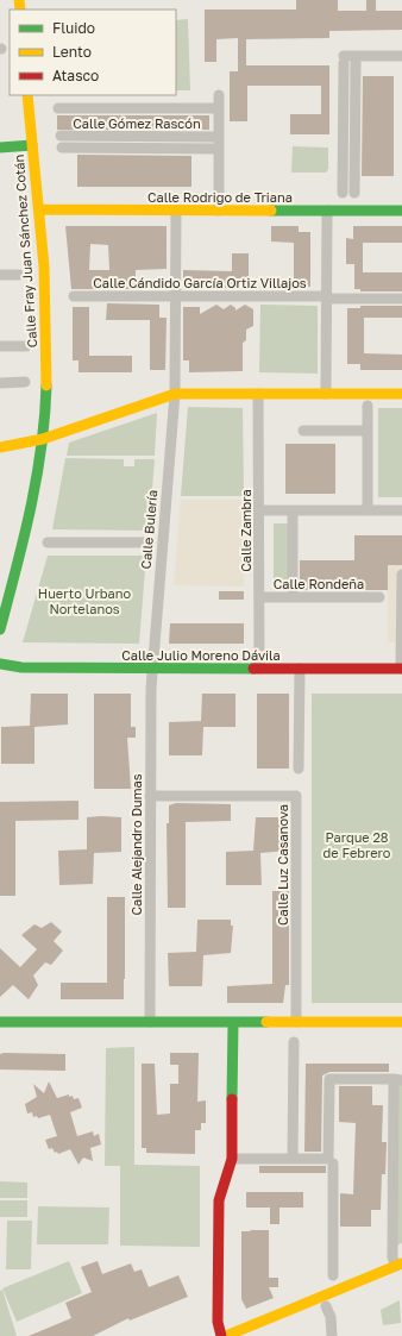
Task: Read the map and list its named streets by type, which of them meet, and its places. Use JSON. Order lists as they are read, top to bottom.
{
  "streets": {
    "street": [
      "Calle Gómez Rascón",
      "Calle Rodrigo de Triana",
      "Calle Fray Juan Sánchez Cotán",
      "Calle Cándido García Ortiz Villajos",
      "Calle Bulería",
      "Calle Zambra",
      "Calle Rondeña",
      "Calle Julio Moreno Dávila",
      "Calle Alejandro Dumas",
      "Calle Luz Casanova"
    ]
  },
  "crossings": [
    ["Calle Rodrigo de Triana", "Calle Fray Juan Sánchez Cotán"],
    ["Calle Rodrigo de Triana", "Calle Bulería"],
    ["Calle Cándido García Ortiz Villajos", "Calle Bulería"],
    ["Calle Bulería", "Calle Julio Moreno Dávila"],
    ["Calle Bulería", "Calle Alejandro Dumas"],
    ["Calle Zambra", "Calle Rondeña"],
    ["Calle Zambra", "Calle Julio Moreno Dávila"],
    ["Calle Julio Moreno Dávila", "Calle Alejandro Dumas"],
    ["Calle Alejandro Dumas", "Calle Luz Casanova"]
  ],
  "parks": ["Huerto Urbano Nortelanos", "Parque 28 de Febrero"],
  "legend": ["Fluido", "Lento", "Atasco"]
}
